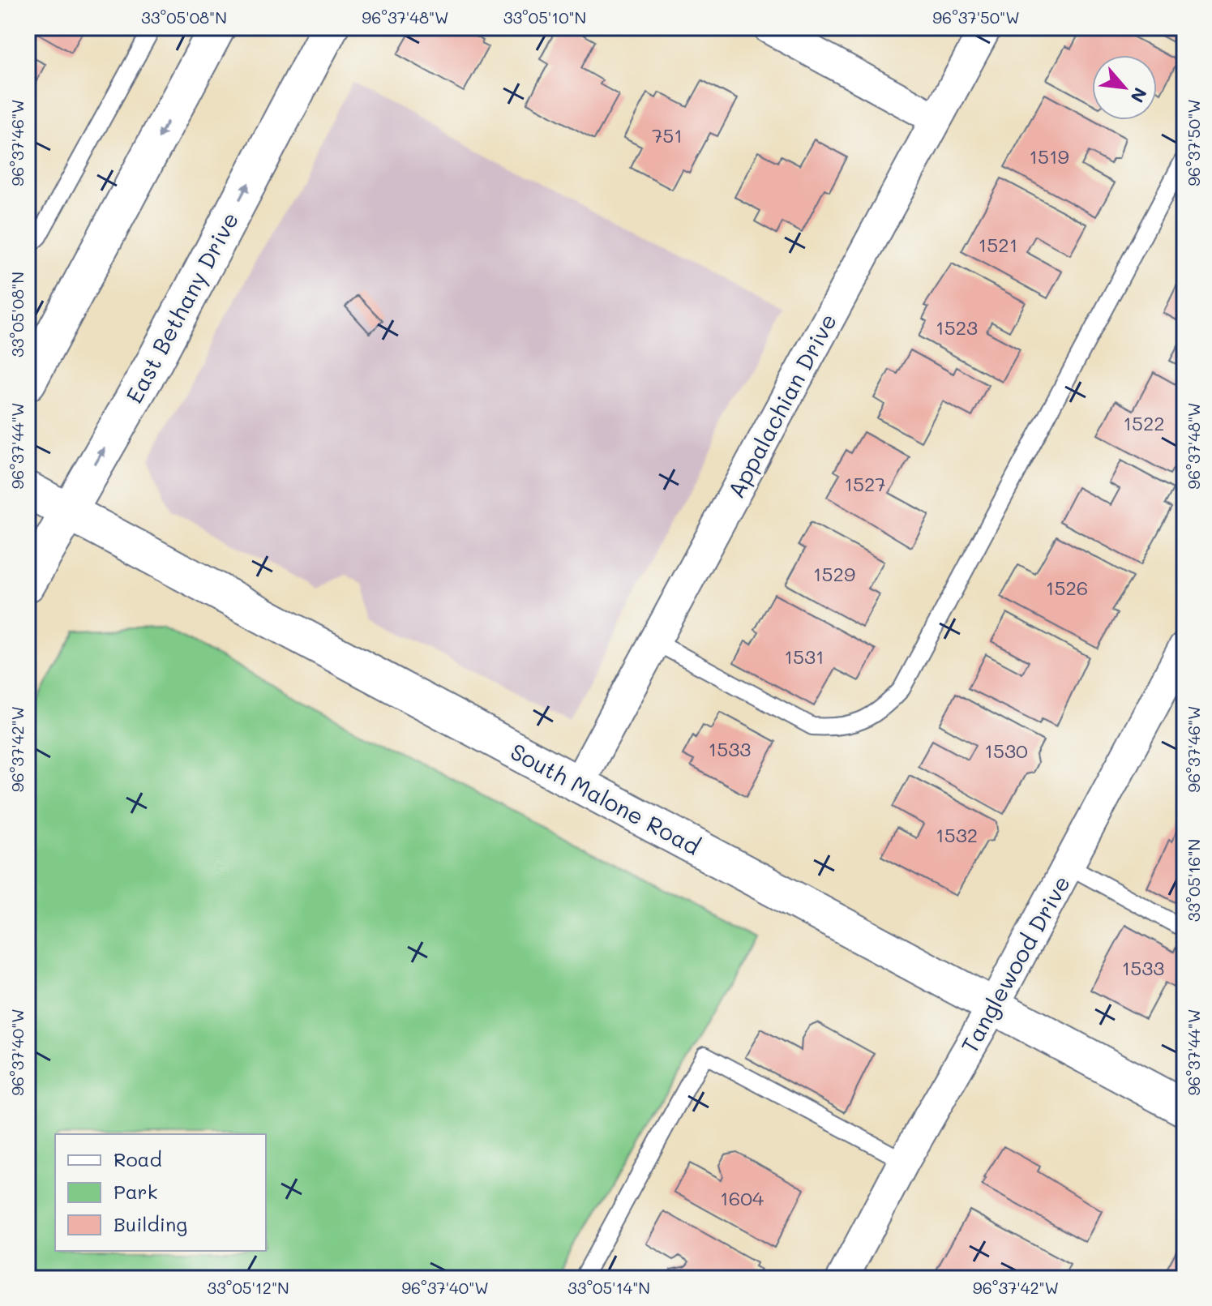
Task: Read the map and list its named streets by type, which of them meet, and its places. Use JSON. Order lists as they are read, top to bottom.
{
  "streets": {
    "street": [
      "East Bethany Drive",
      "Appalachian Drive",
      "South Malone Road",
      "Tanglewood Drive"
    ]
  },
  "crossings": [
    ["East Bethany Drive", "South Malone Road"],
    ["Appalachian Drive", "South Malone Road"],
    ["South Malone Road", "Tanglewood Drive"]
  ],
  "house_numbers": [
    "751",
    "1519",
    "1521",
    "1523",
    "1522",
    "1527",
    "1529",
    "1526",
    "1531",
    "1533",
    "1530",
    "1532",
    "1533",
    "1604"
  ],
  "legend": ["Road", "Park", "Building"],
  "north": "bottom right",
  "coordinates": [
    "33°05'08\"N",
    "96°37'48\"W",
    "33°05'10\"N",
    "96°37'50\"W",
    "96°37'46\"W",
    "96°37'44\"W",
    "96°37'42\"W",
    "33°05'16\"N",
    "96°37'40\"W",
    "33°05'12\"N",
    "33°05'14\"N"
  ]
}
